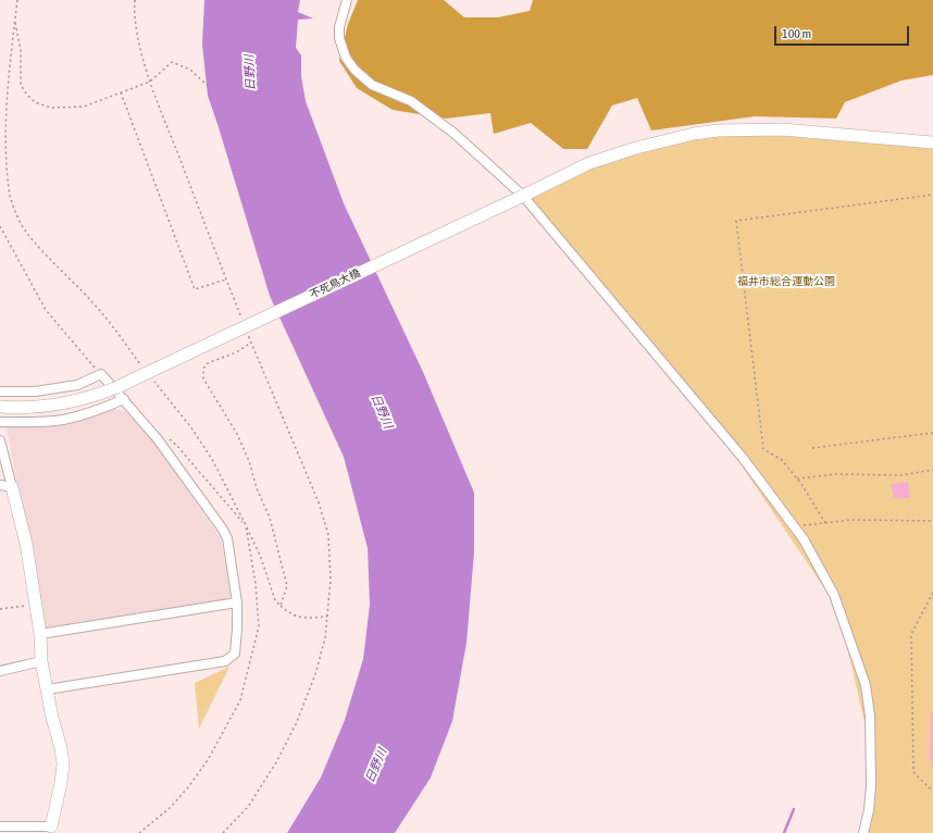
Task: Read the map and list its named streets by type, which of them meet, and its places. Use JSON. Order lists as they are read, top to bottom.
{
  "streets": {
    "street": ["不死鳥大橋"]
  },
  "water": ["日野川"],
  "parks": ["福井市総合運動公園"],
  "scale_bar": "100 m"
}
